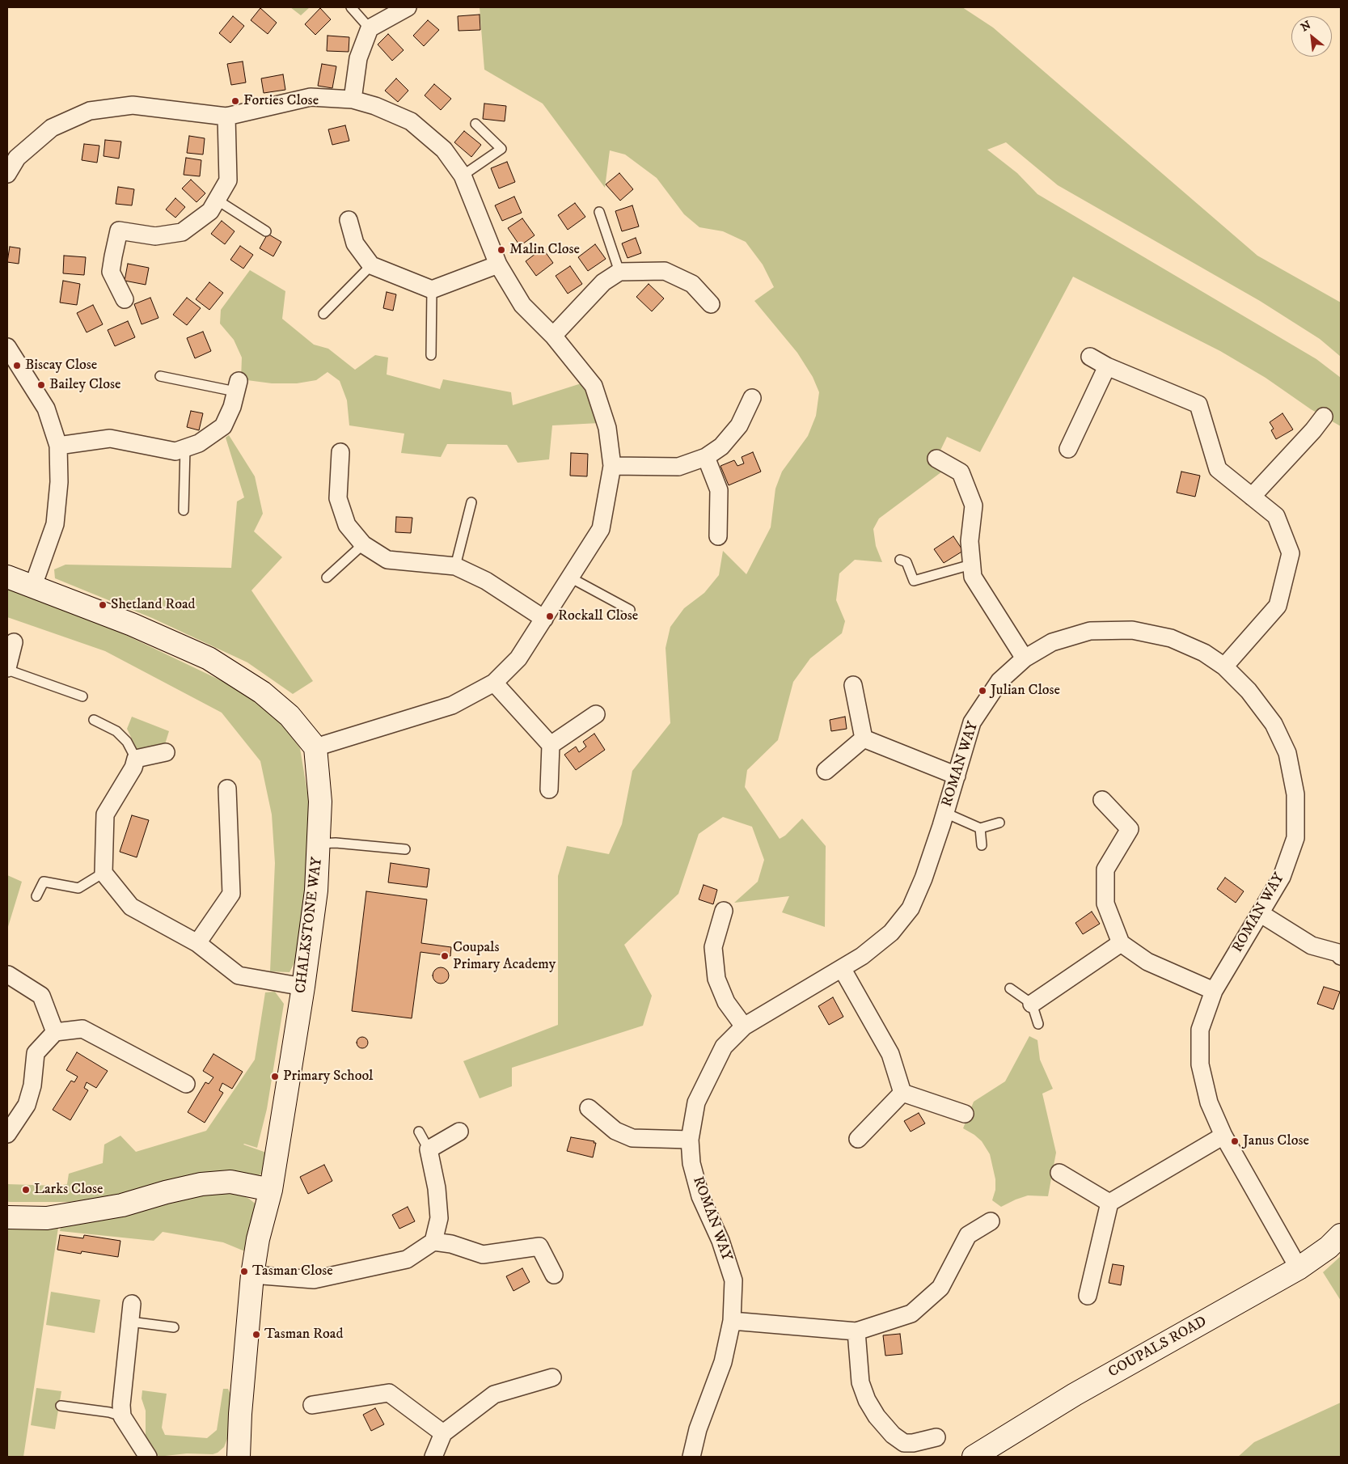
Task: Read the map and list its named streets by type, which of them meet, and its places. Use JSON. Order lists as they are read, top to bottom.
{
  "streets": {
    "street": ["ROMAN WAY", "CHALKSTONE WAY", "COUPALS ROAD"]
  },
  "crossings": [
    ["ROMAN WAY", "COUPALS ROAD"]
  ],
  "places": [
    "Forties Close",
    "Malin Close",
    "Biscay Close",
    "Bailey Close",
    "Shetland Road",
    "Rockall Close",
    "Julian Close",
    "Coupals Primary Academy",
    "Primary School",
    "Janus Close",
    "Larks Close",
    "Tasman Close",
    "Tasman Road"
  ],
  "north": "top left"
}
